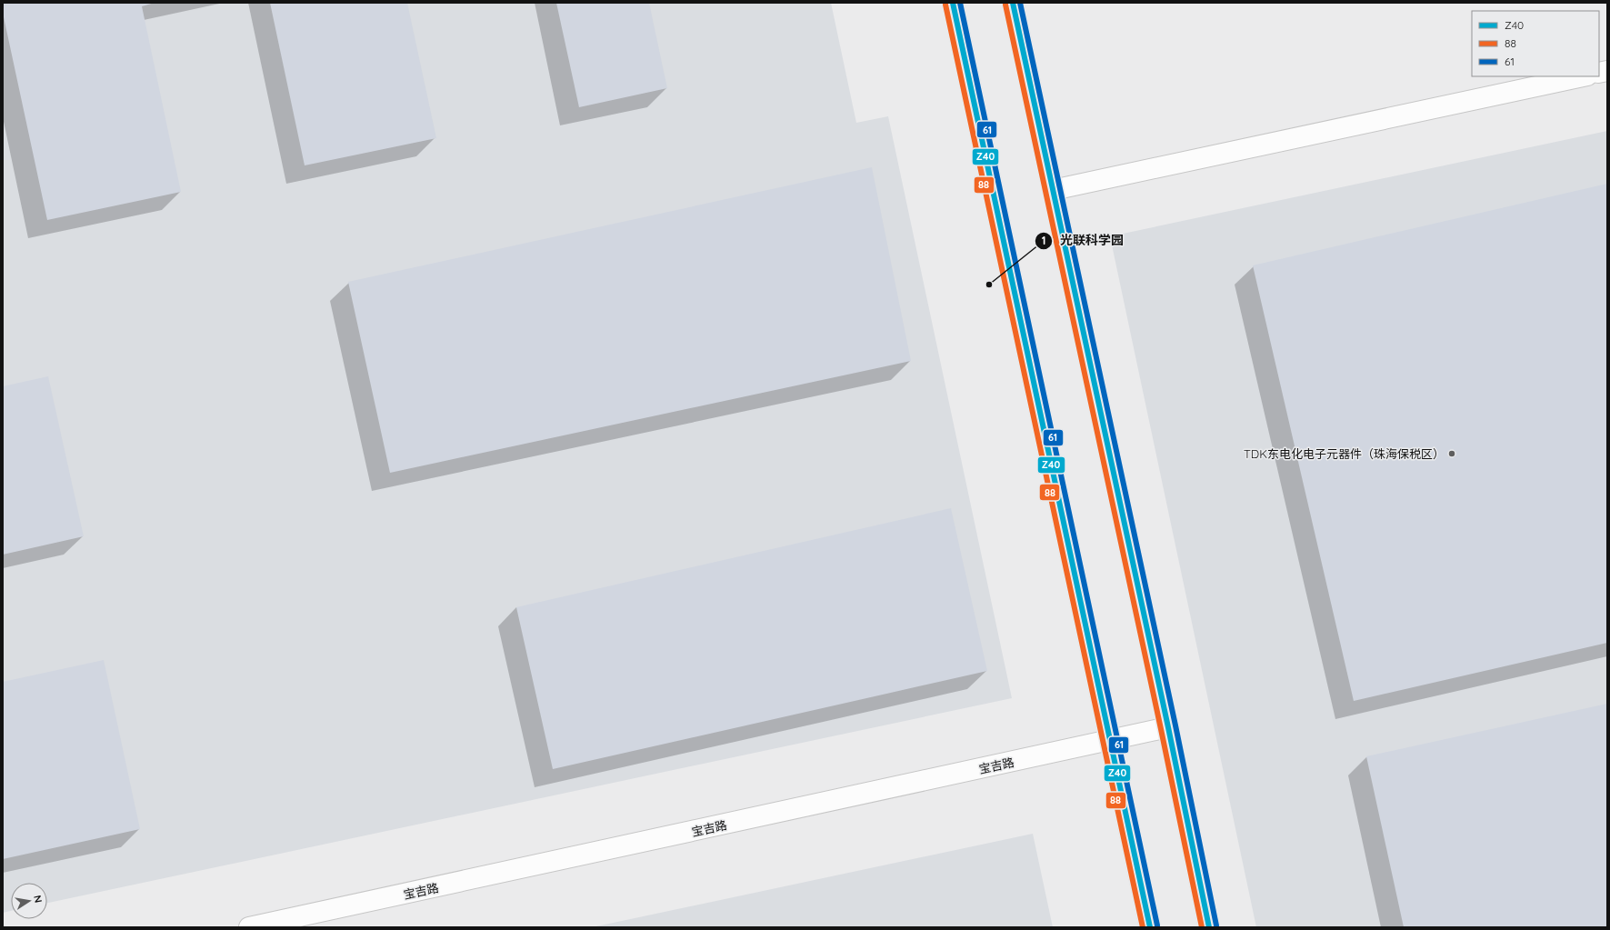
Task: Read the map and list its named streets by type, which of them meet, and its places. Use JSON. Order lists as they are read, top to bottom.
{
  "streets": {
    "street": ["宝吉路"]
  },
  "places": ["光联科学园", "TDK东电化电子元器件（珠海保税区）"],
  "lines": ["transit line Z40", "transit line 61", "transit line 88"],
  "legend": ["Z40", "88", "61"],
  "north": "right"
}
